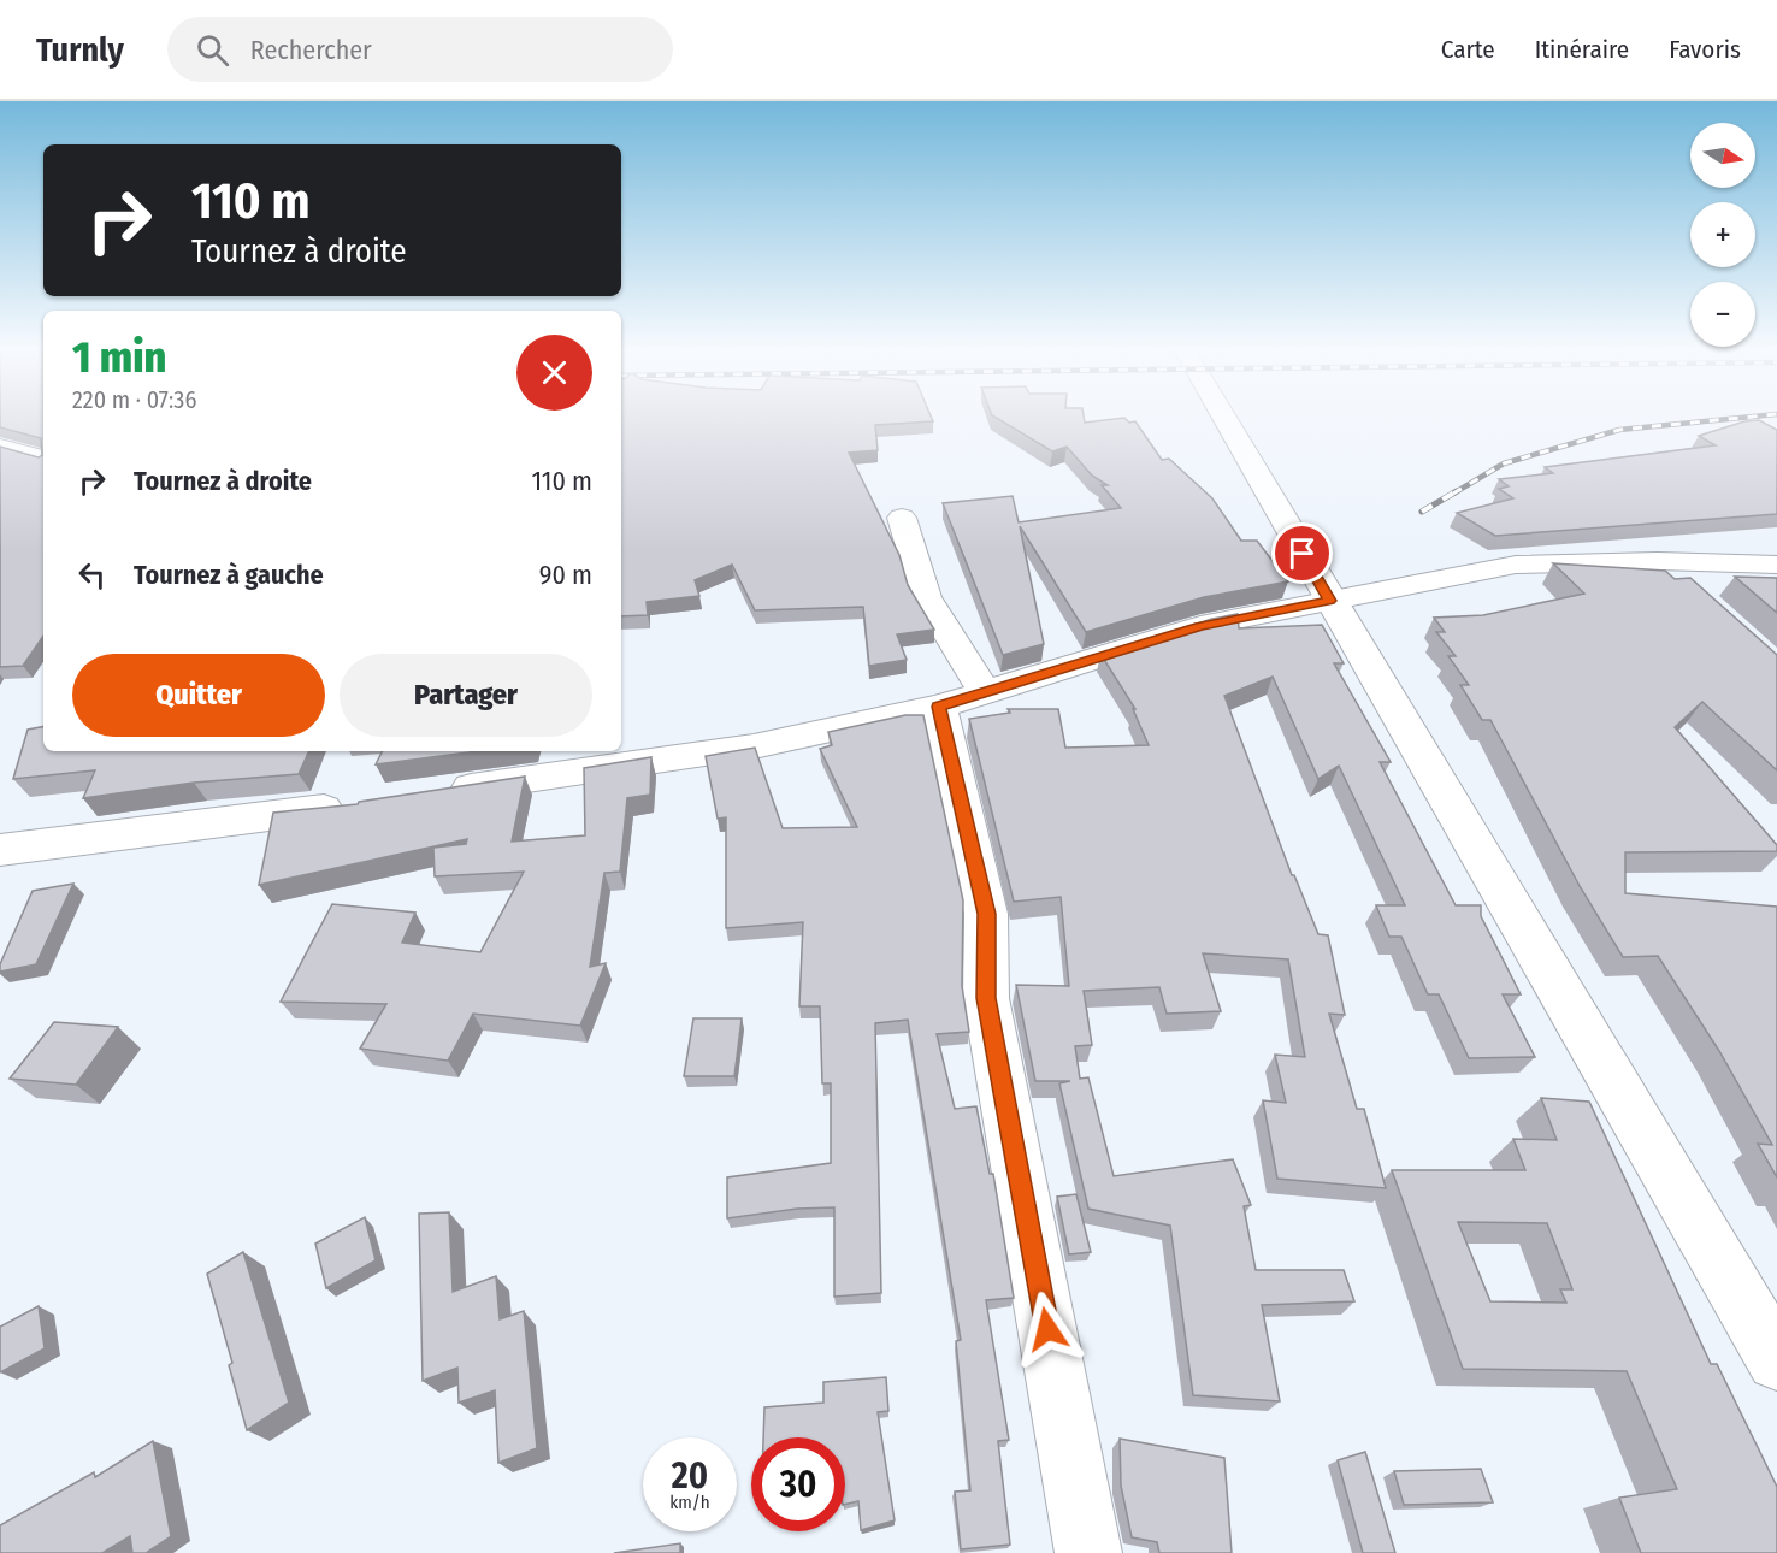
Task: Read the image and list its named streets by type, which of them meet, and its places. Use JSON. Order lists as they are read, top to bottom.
{
  "north": "right",
  "page": {
    "header": "Turnly",
    "search": "Rechercher",
    "nav": ["Carte", "Itinéraire", "Favoris"],
    "map_buttons": ["+", "−"],
    "turn": ["110 m", "Tournez à droite"],
    "heading": ["1 min", "220 m · 07:36"],
    "list": [
      {
        "name": "Tournez à droite",
        "value": "110 m"
      },
      {
        "name": "Tournez à gauche",
        "value": "90 m"
      }
    ],
    "buttons": ["Quitter", "Partager"],
    "speed": "20 km/h",
    "limit": "30"
  }
}
